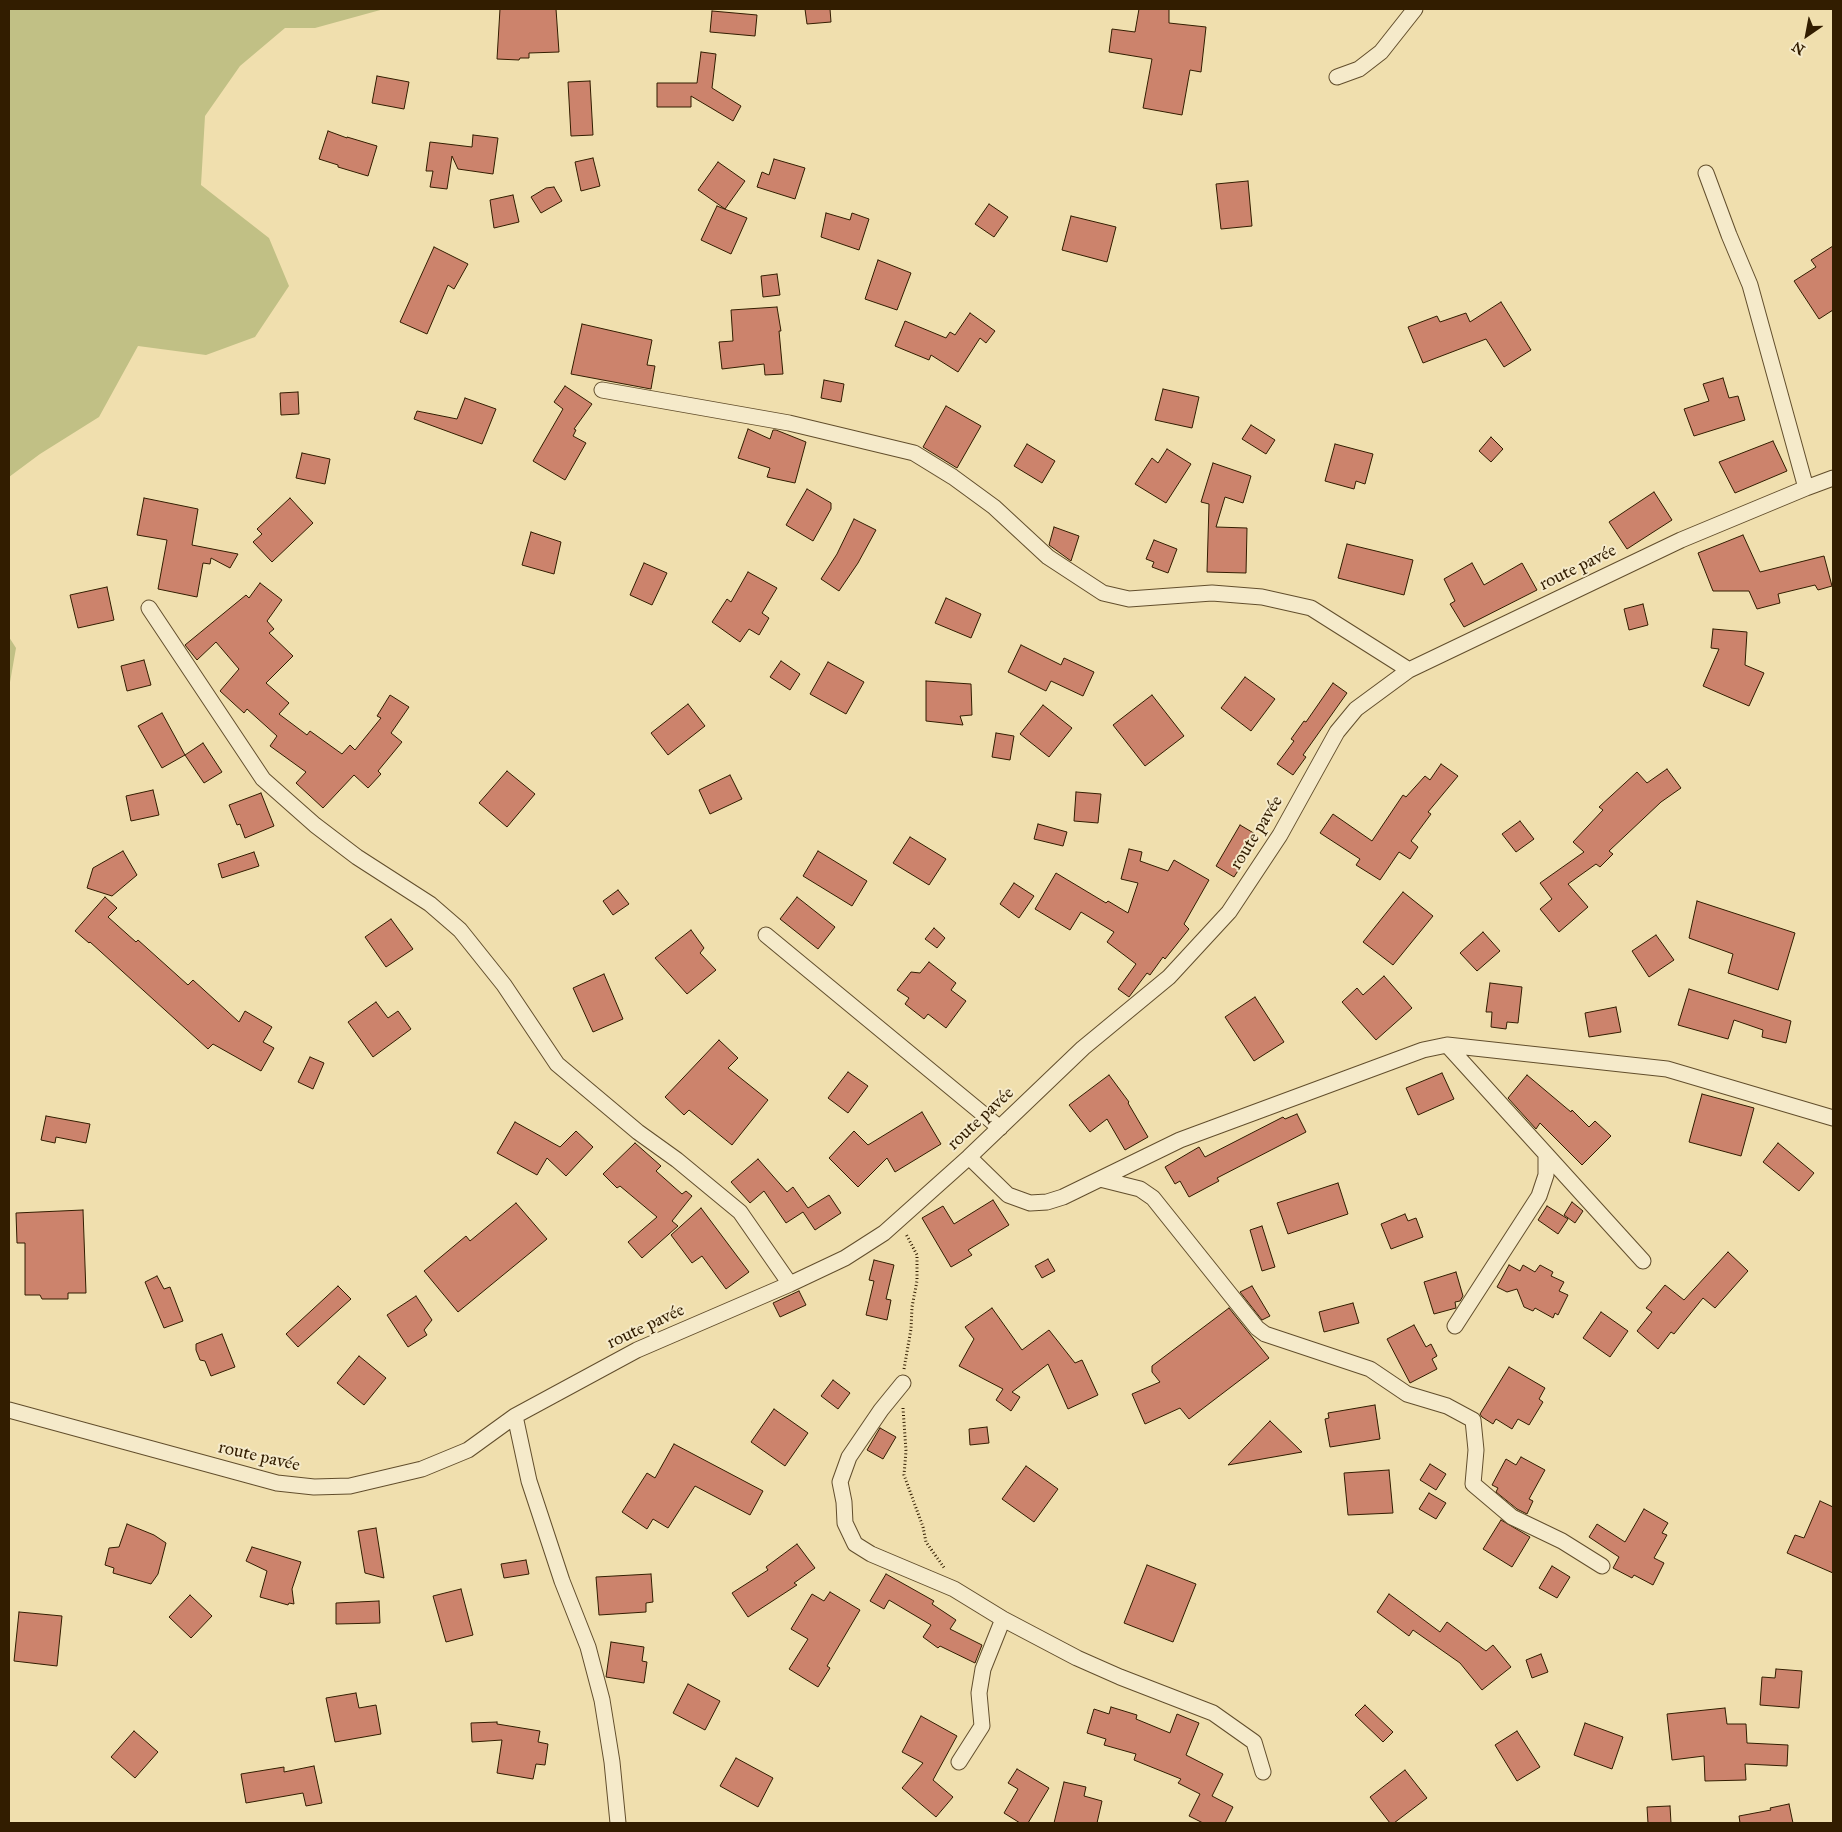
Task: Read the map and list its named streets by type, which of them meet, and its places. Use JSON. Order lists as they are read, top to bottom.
{
  "streets": {
    "street": ["route pavée"]
  },
  "north": "bottom left"
}
